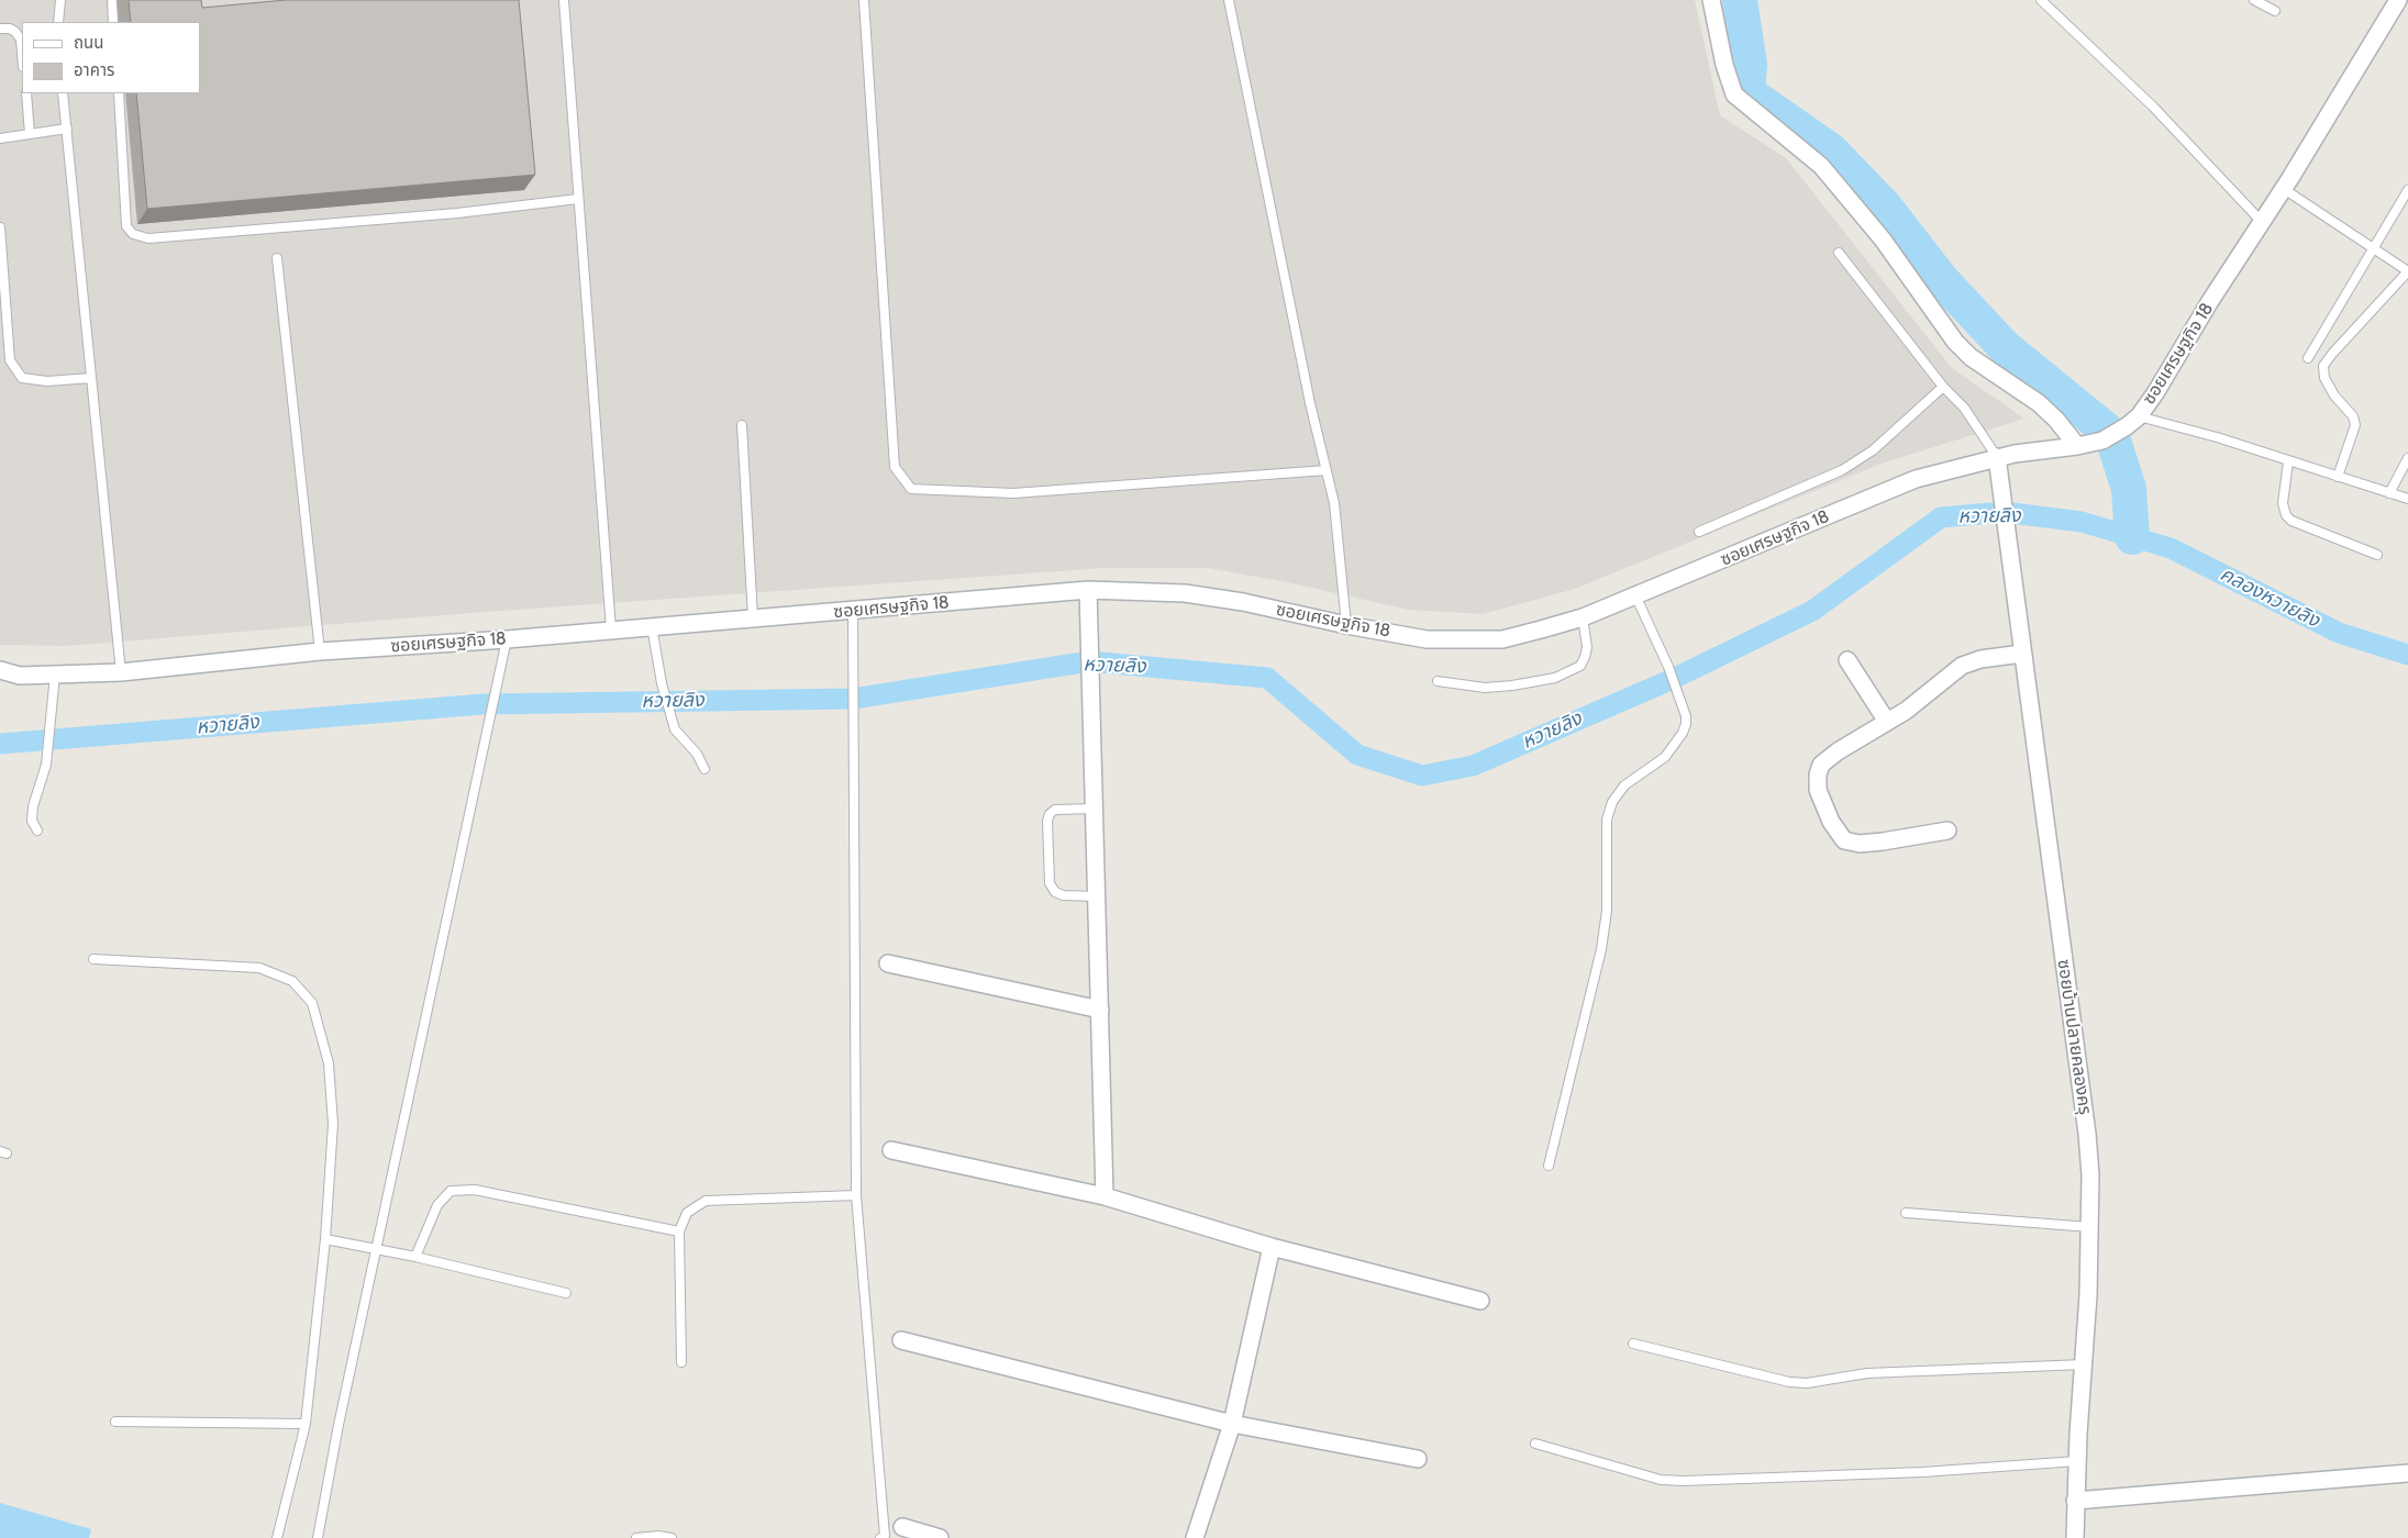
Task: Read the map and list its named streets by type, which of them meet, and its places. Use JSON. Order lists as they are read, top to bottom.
{
  "streets": {
    "street": ["ซอยเศรษฐกิจ 18", "ซอยบ้านปลายคลองครุ"]
  },
  "crossings": [
    ["ซอยเศรษฐกิจ 18", "ซอยบ้านปลายคลองครุ"]
  ],
  "water": ["หวายลิง", "คลองหวายลิง"],
  "legend": ["ถนน", "อาคาร"]
}
